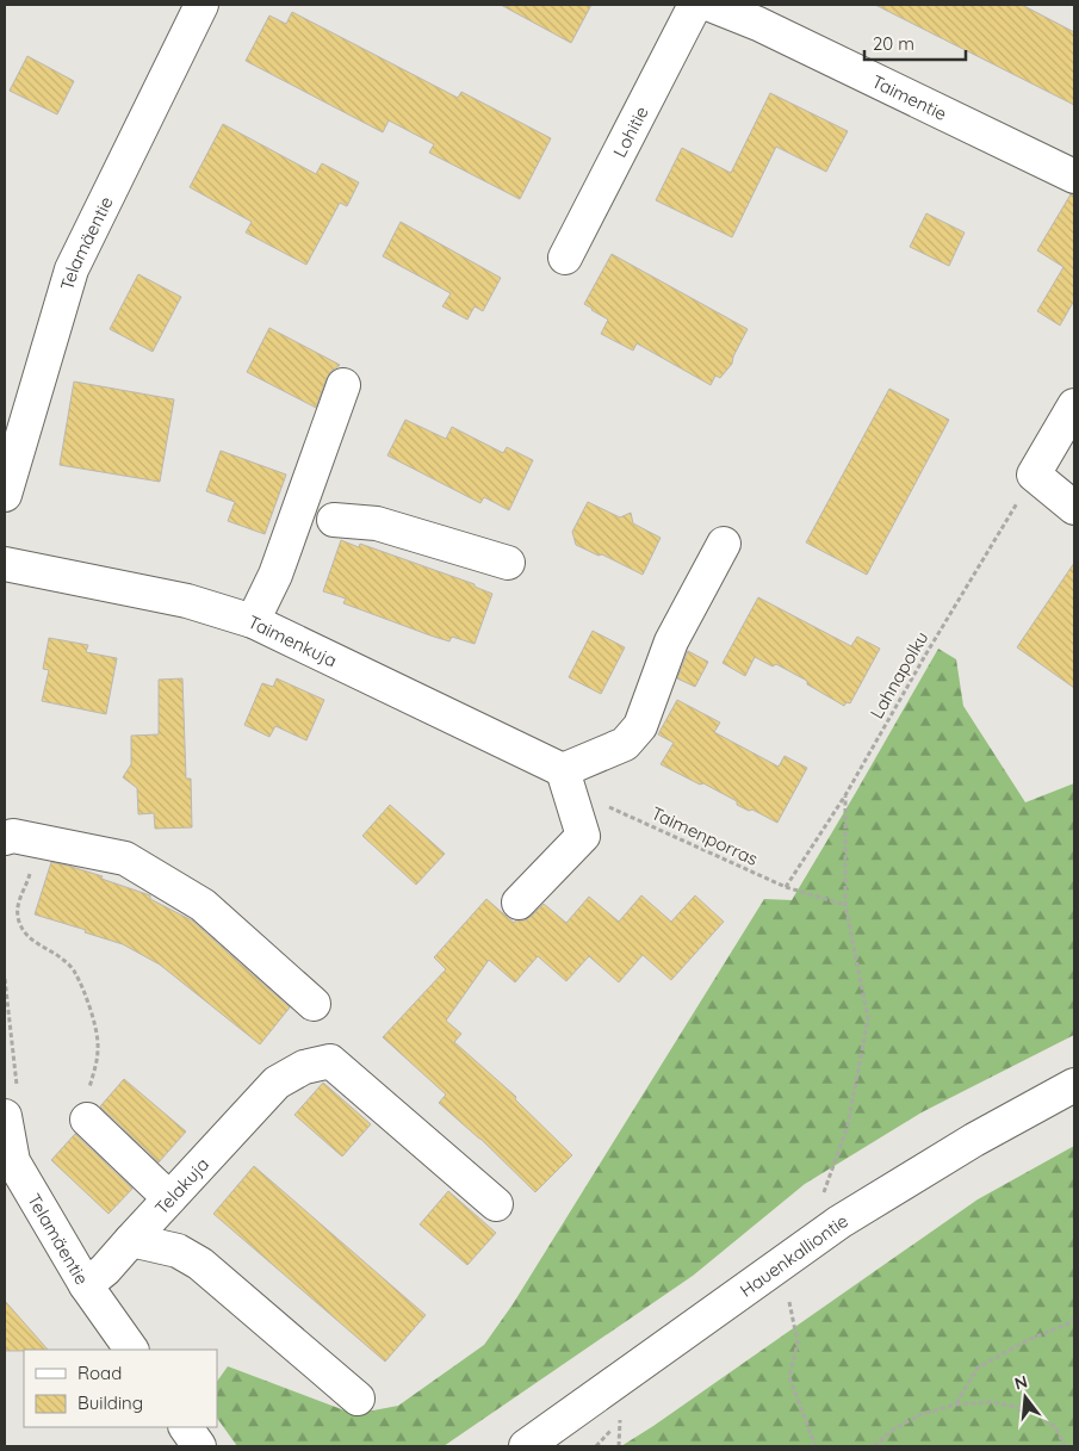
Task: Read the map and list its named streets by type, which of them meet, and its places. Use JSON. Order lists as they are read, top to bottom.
{
  "streets": {
    "street": [
      "Taimentie",
      "Lohitie",
      "Telamäentie",
      "Taimenkuja",
      "Telakuja",
      "Hauenkalliontie"
    ],
    "path": ["Lahnapolku", "Taimenporras"]
  },
  "crossings": [
    ["Telamäentie", "Telakuja"],
    ["Lahnapolku", "Taimenporras"]
  ],
  "legend": ["Road", "Building"],
  "scale_bar": "20 m",
  "north": "top"
}
